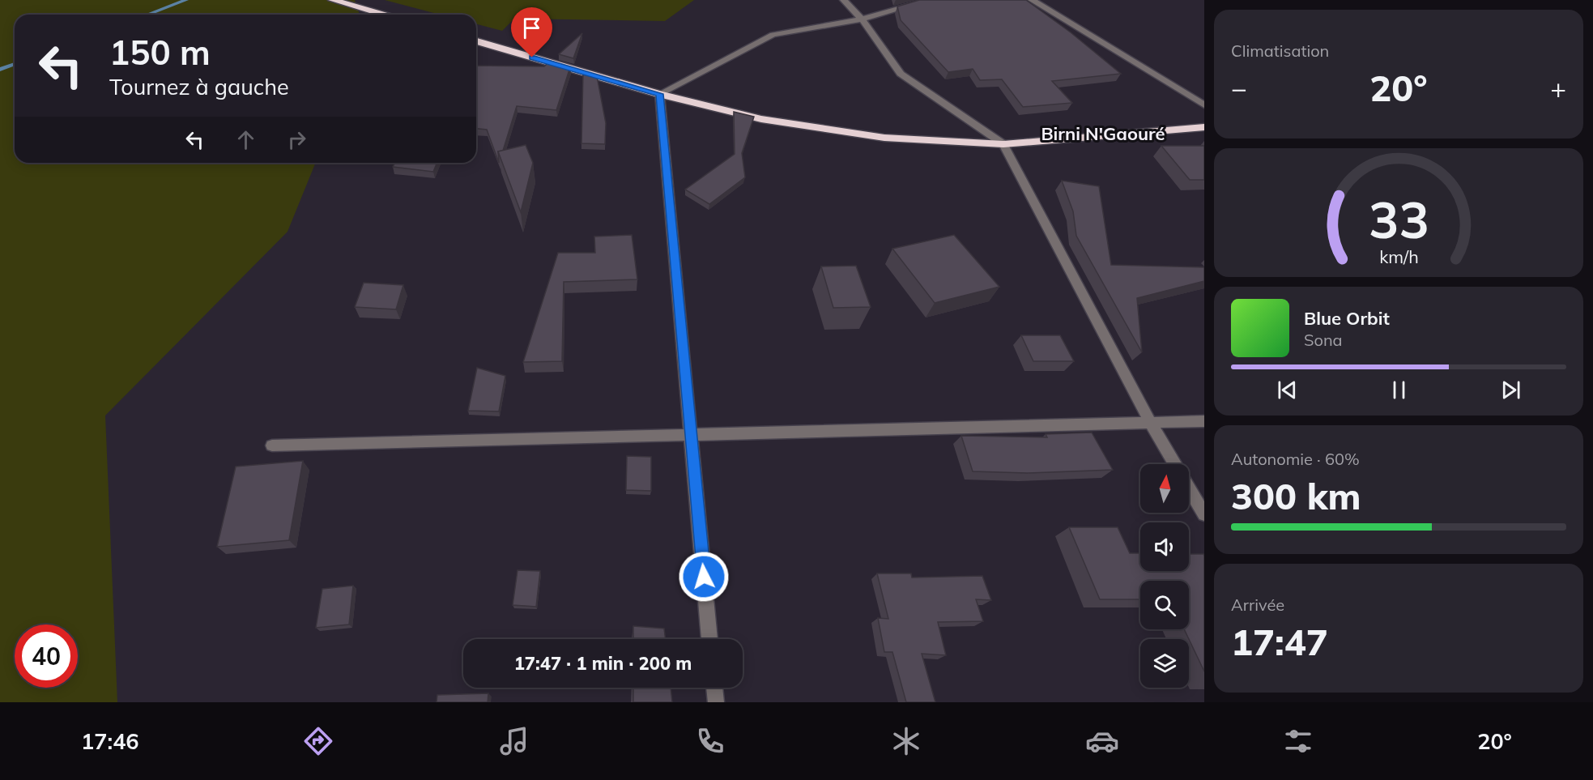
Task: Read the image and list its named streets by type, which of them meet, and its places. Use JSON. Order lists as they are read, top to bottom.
{
  "districts": ["Birni N'Gaouré"],
  "north": "top",
  "page": {
    "tile": [
      "Climatisation",
      ["Autonomie · 60%", "300 km"],
      ["Arrivée", "17:47"]
    ],
    "turn": ["150 m", "Tournez à gauche"],
    "heat": ["−", "20°", "+"],
    "song": ["Blue Orbit", "Sona"],
    "limit": "40",
    "trip": "17:47 · 1 min · 200 m",
    "tabs": ["17:46", "20°"],
    "gauge": ["33", "km/h"]
  }
}
